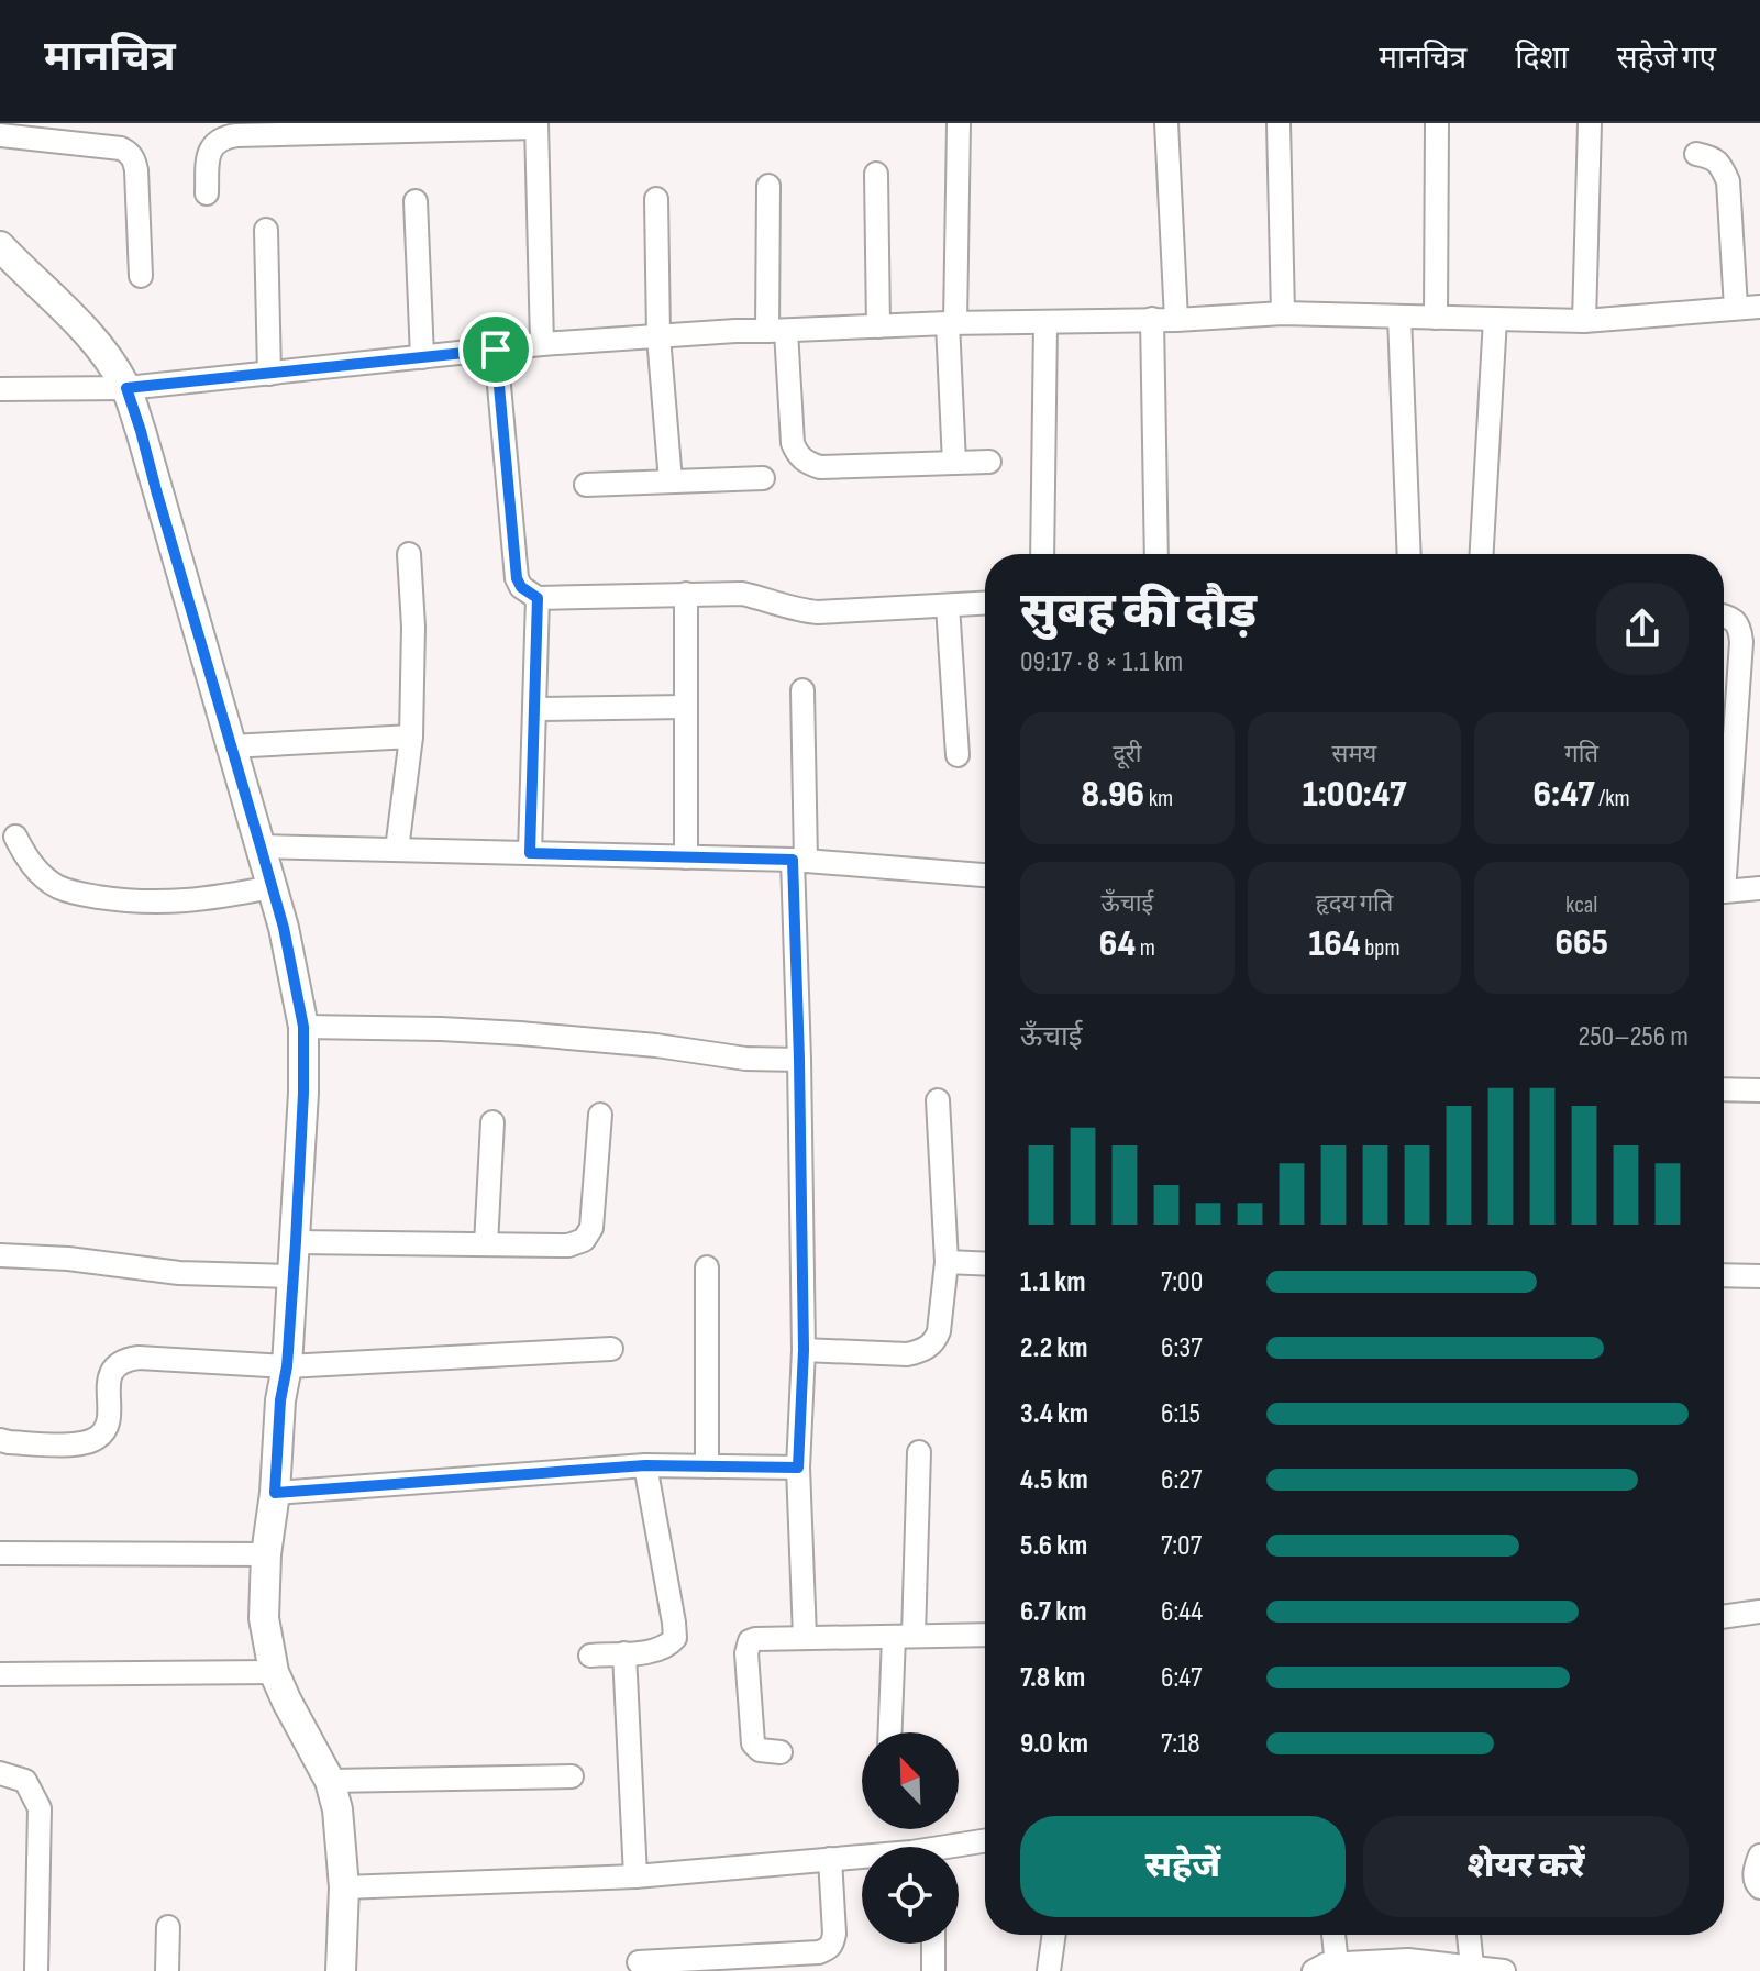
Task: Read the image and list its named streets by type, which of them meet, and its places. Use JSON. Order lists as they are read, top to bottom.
{
  "north": "top left",
  "page": {
    "header": "मानचित्र",
    "nav": ["मानचित्र", "दिशा", "सहेजे गए"],
    "heading": ["सुबह की दौड़", "09:17 · 8 × 1.1 km"],
    "stats": [
      ["दूरी", "8.96 km"],
      ["समय", "1:00:47"],
      ["गति", "6:47 /km"],
      ["ऊँचाई", "64 m"],
      ["हृदय गति", "164 bpm"],
      ["kcal", "665"]
    ],
    "chart": ["ऊँचाई", "250–256 m"],
    "list": [
      {
        "name": "1.1 km",
        "note": "7:00"
      },
      {
        "name": "2.2 km",
        "note": "6:37"
      },
      {
        "name": "3.4 km",
        "note": "6:15"
      },
      {
        "name": "4.5 km",
        "note": "6:27"
      },
      {
        "name": "5.6 km",
        "note": "7:07"
      },
      {
        "name": "6.7 km",
        "note": "6:44"
      },
      {
        "name": "7.8 km",
        "note": "6:47"
      },
      {
        "name": "9.0 km",
        "note": "7:18"
      }
    ],
    "buttons": ["सहेजें", "शेयर करें"]
  }
}
